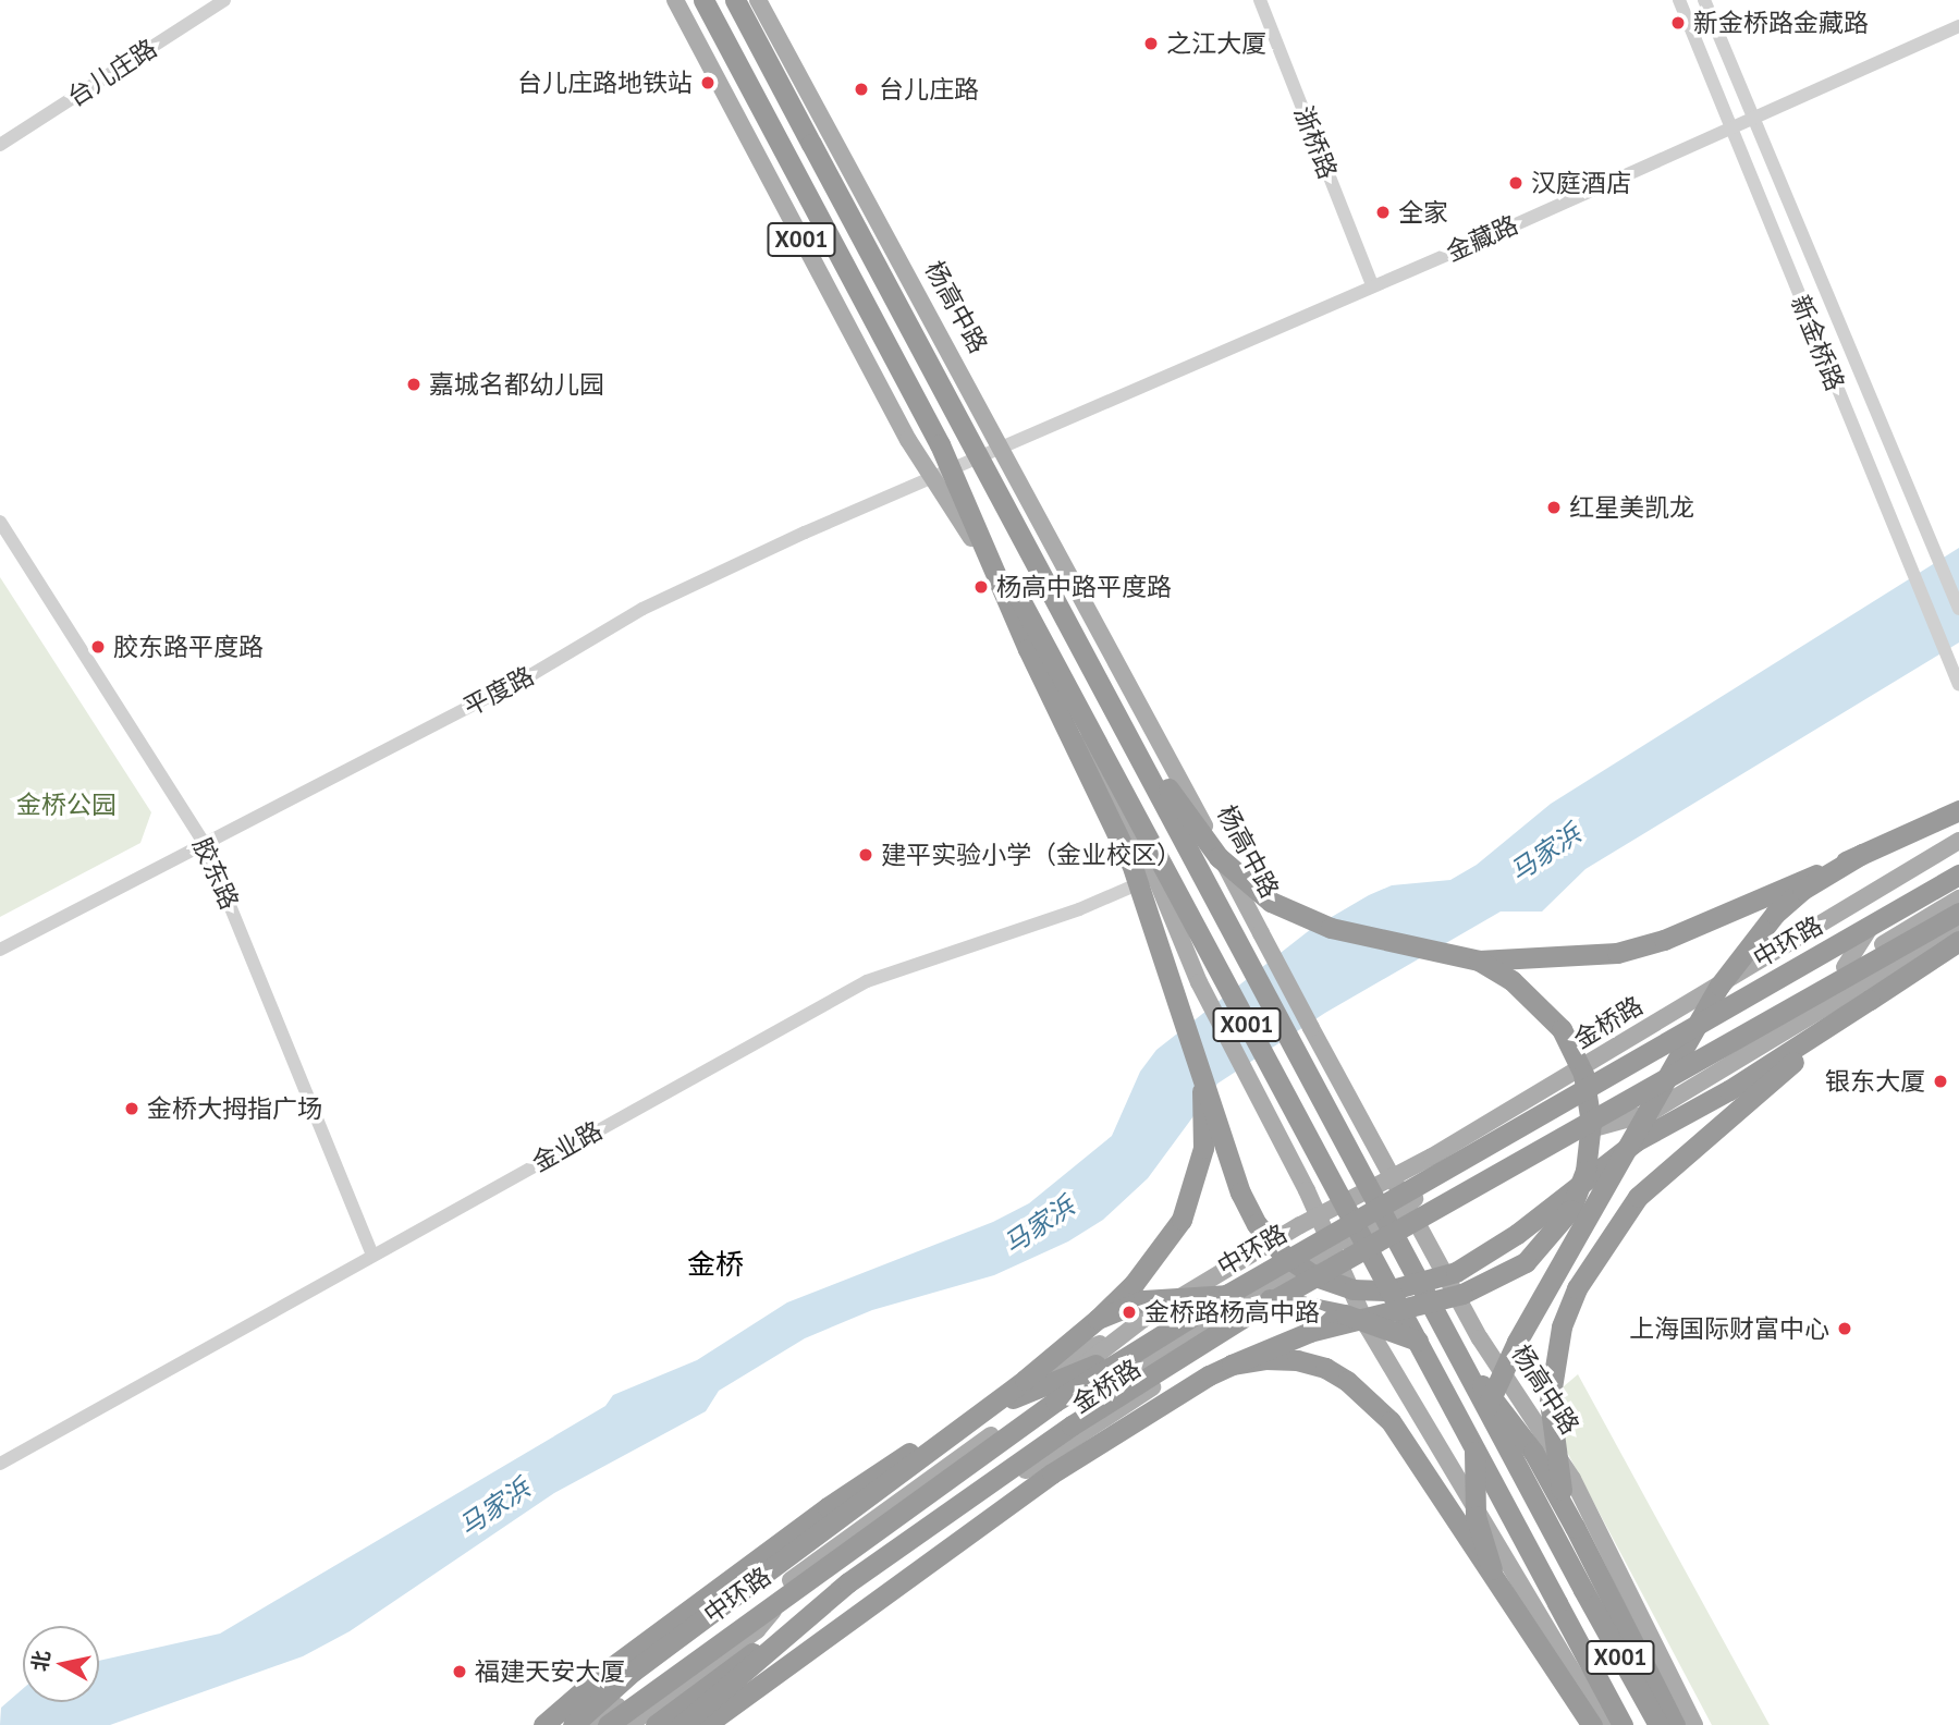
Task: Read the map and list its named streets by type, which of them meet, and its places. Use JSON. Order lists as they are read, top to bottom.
{
  "streets": {
    "highway": ["X001", "杨高中路", "中环路"],
    "main road": ["金桥路"],
    "street": [
      "台儿庄路",
      "浙桥路",
      "金藏路",
      "新金桥路",
      "平度路",
      "胶东路",
      "金业路"
    ]
  },
  "crossings": [
    ["浙桥路", "金藏路"],
    ["金藏路", "杨高中路"],
    ["金藏路", "新金桥路"],
    ["金藏路", "平度路"],
    ["X001", "平度路"],
    ["X001", "金桥路"],
    ["X001", "金业路"],
    ["杨高中路", "平度路"],
    ["杨高中路", "金桥路"],
    ["平度路", "胶东路"],
    ["胶东路", "金业路"]
  ],
  "districts": ["金桥"],
  "water": ["马家浜"],
  "parks": ["金桥公园"],
  "places": [
    "新金桥路金藏路",
    "之江大厦",
    "台儿庄路地铁站",
    "台儿庄路",
    "汉庭酒店",
    "全家",
    "嘉城名都幼儿园",
    "红星美凯龙",
    "杨高中路平度路",
    "胶东路平度路",
    "建平实验小学（金业校区）",
    "银东大厦",
    "金桥大拇指广场",
    "金桥路杨高中路",
    "上海国际财富中心",
    "福建天安大厦"
  ],
  "north": "left"
}
